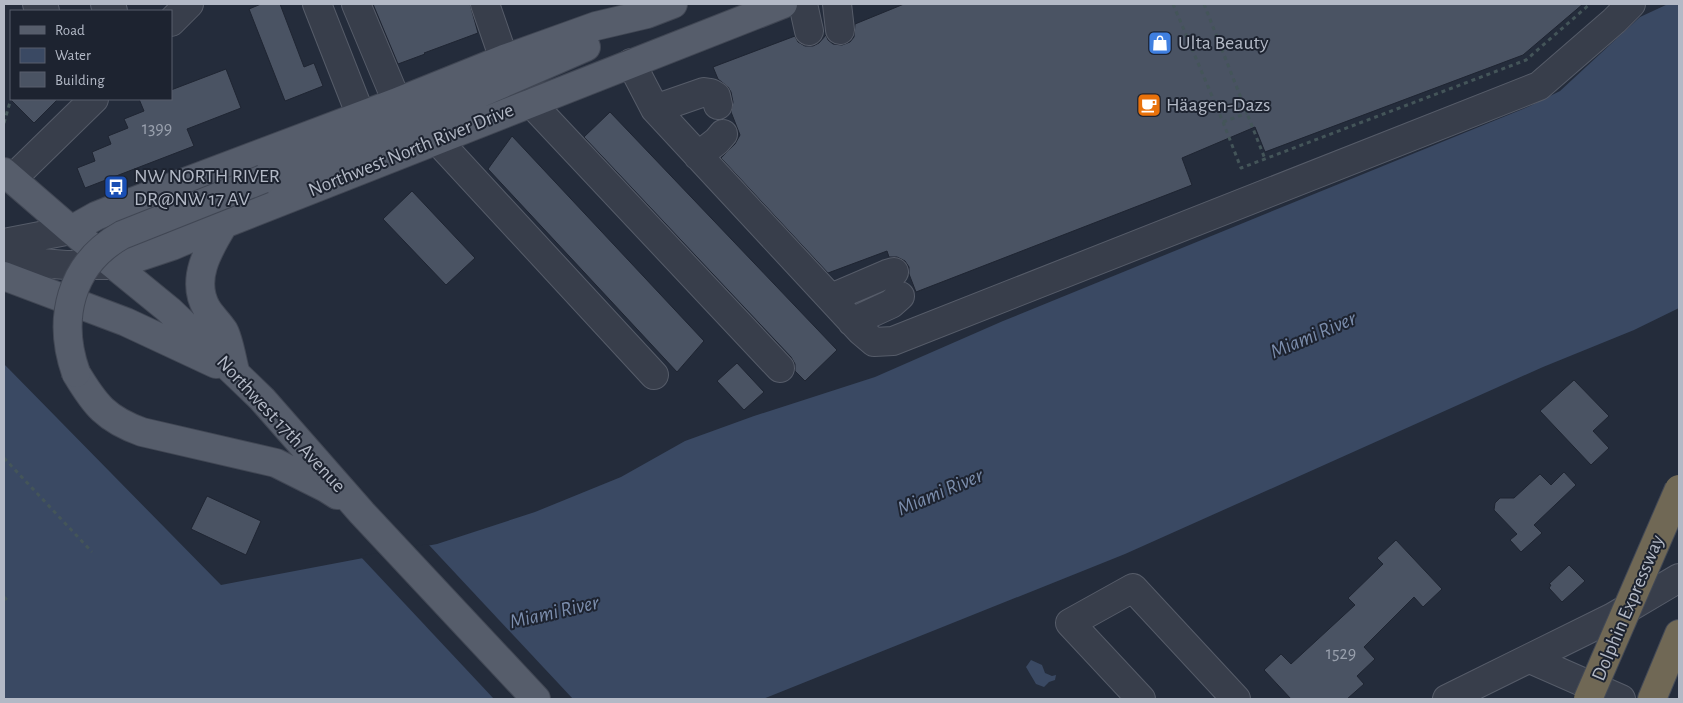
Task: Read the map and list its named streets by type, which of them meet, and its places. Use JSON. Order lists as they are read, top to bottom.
{
  "streets": {
    "highway": ["Dolphin Expressway"],
    "main road": ["Northwest North River Drive", "Northwest 17th Avenue"]
  },
  "crossings": [
    ["Northwest North River Drive", "Northwest 17th Avenue"]
  ],
  "water": ["Miami River"],
  "places": {
    "shop": ["Ulta Beauty"],
    "cafe": ["Häagen-Dazs"],
    "bus stop": ["NW NORTH RIVER DR@NW 17 AV"]
  },
  "house_numbers": ["1399", "1529"],
  "legend": ["Road", "Water", "Building"]
}
